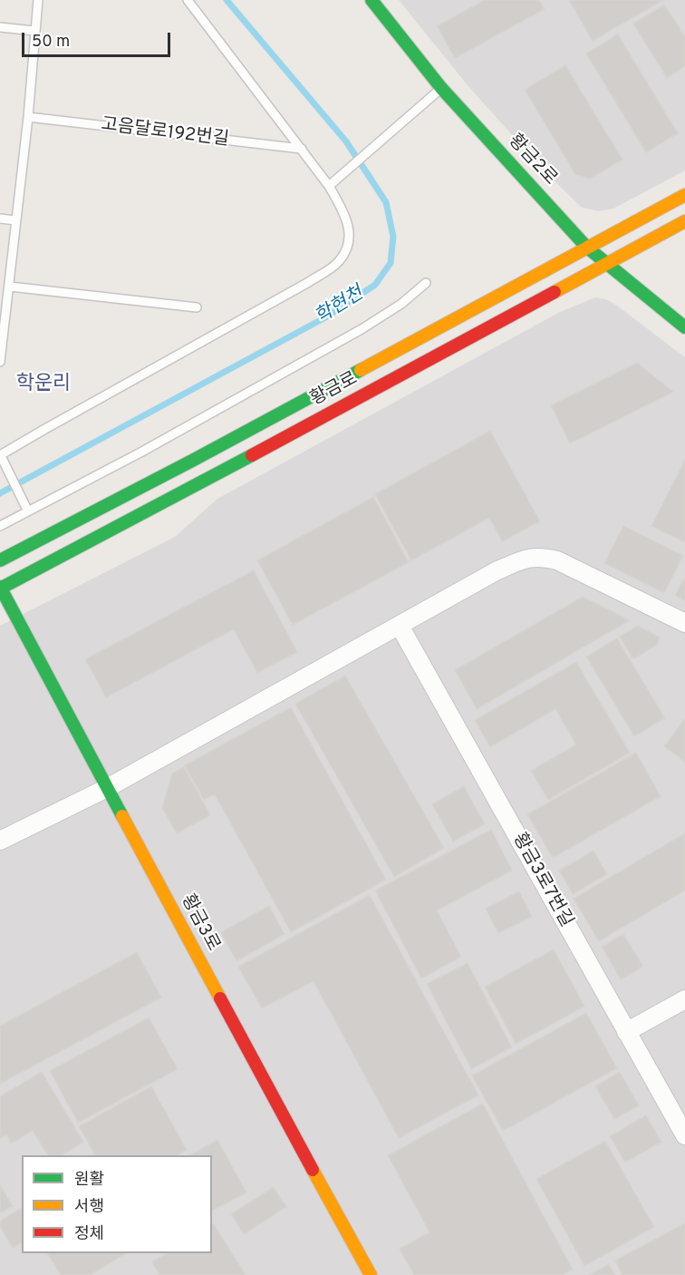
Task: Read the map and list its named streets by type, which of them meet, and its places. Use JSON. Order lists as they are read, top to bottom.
{
  "streets": {
    "street": [
      "황금2로",
      "황금로",
      "황금3로7번길",
      "황금3로"
    ],
    "lane": ["고음달로192번길"]
  },
  "crossings": [
    ["황금2로", "황금로"],
    ["황금로", "황금3로"]
  ],
  "districts": ["학운리"],
  "water": ["학현천"],
  "legend": ["원활", "서행", "정체"],
  "scale_bar": "50 m"
}
